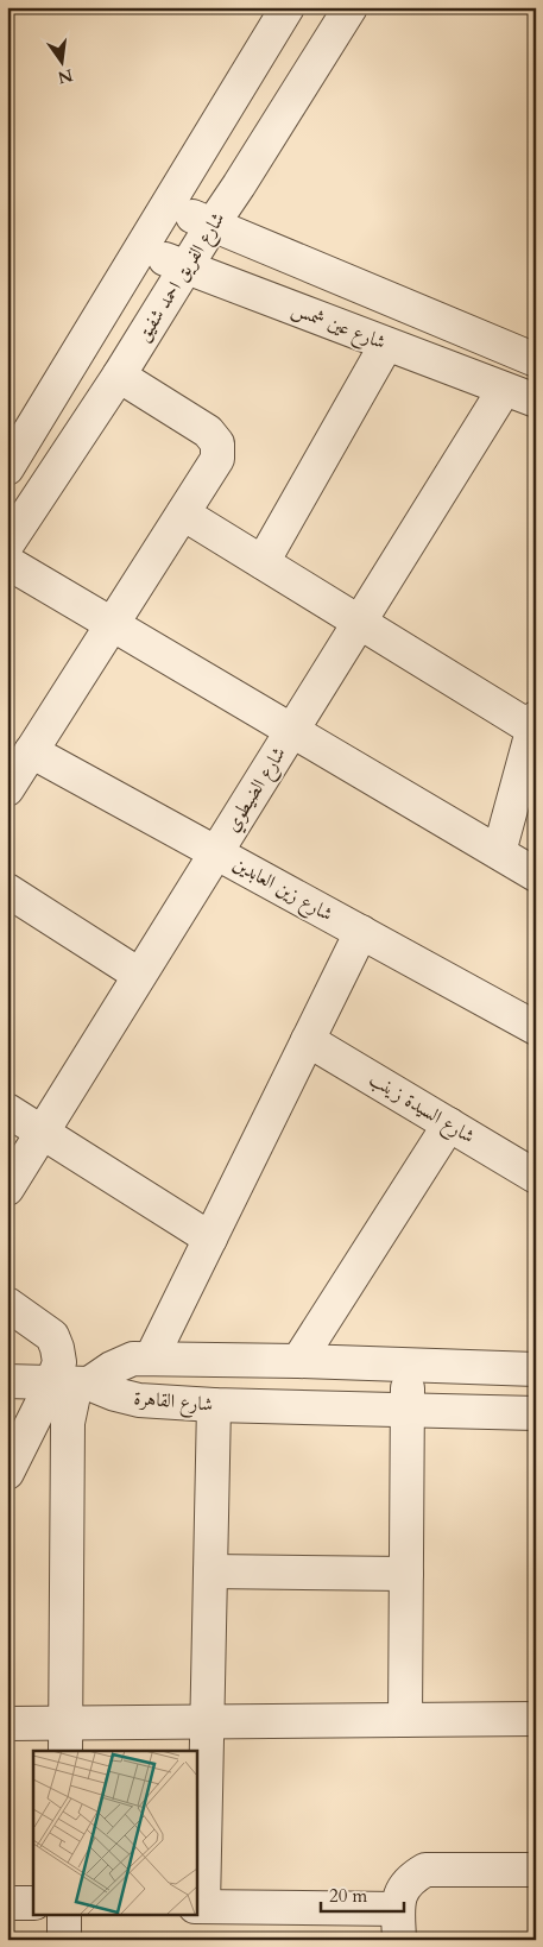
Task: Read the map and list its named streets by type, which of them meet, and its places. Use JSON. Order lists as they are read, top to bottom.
{
  "streets": {
    "street": [
      "شارع الفريق احمد شفيق",
      "شارع عين شمس",
      "شارع الضيطوي",
      "شارع زين العابدين",
      "شارع السيدة زينب",
      "شارع القاهرة"
    ]
  },
  "crossings": [
    ["شارع الفريق احمد شفيق", "شارع عين شمس"],
    ["شارع عين شمس", "شارع الضيطوي"],
    ["شارع الضيطوي", "شارع زين العابدين"]
  ],
  "scale_bar": "20 m",
  "north": "bottom"
}
